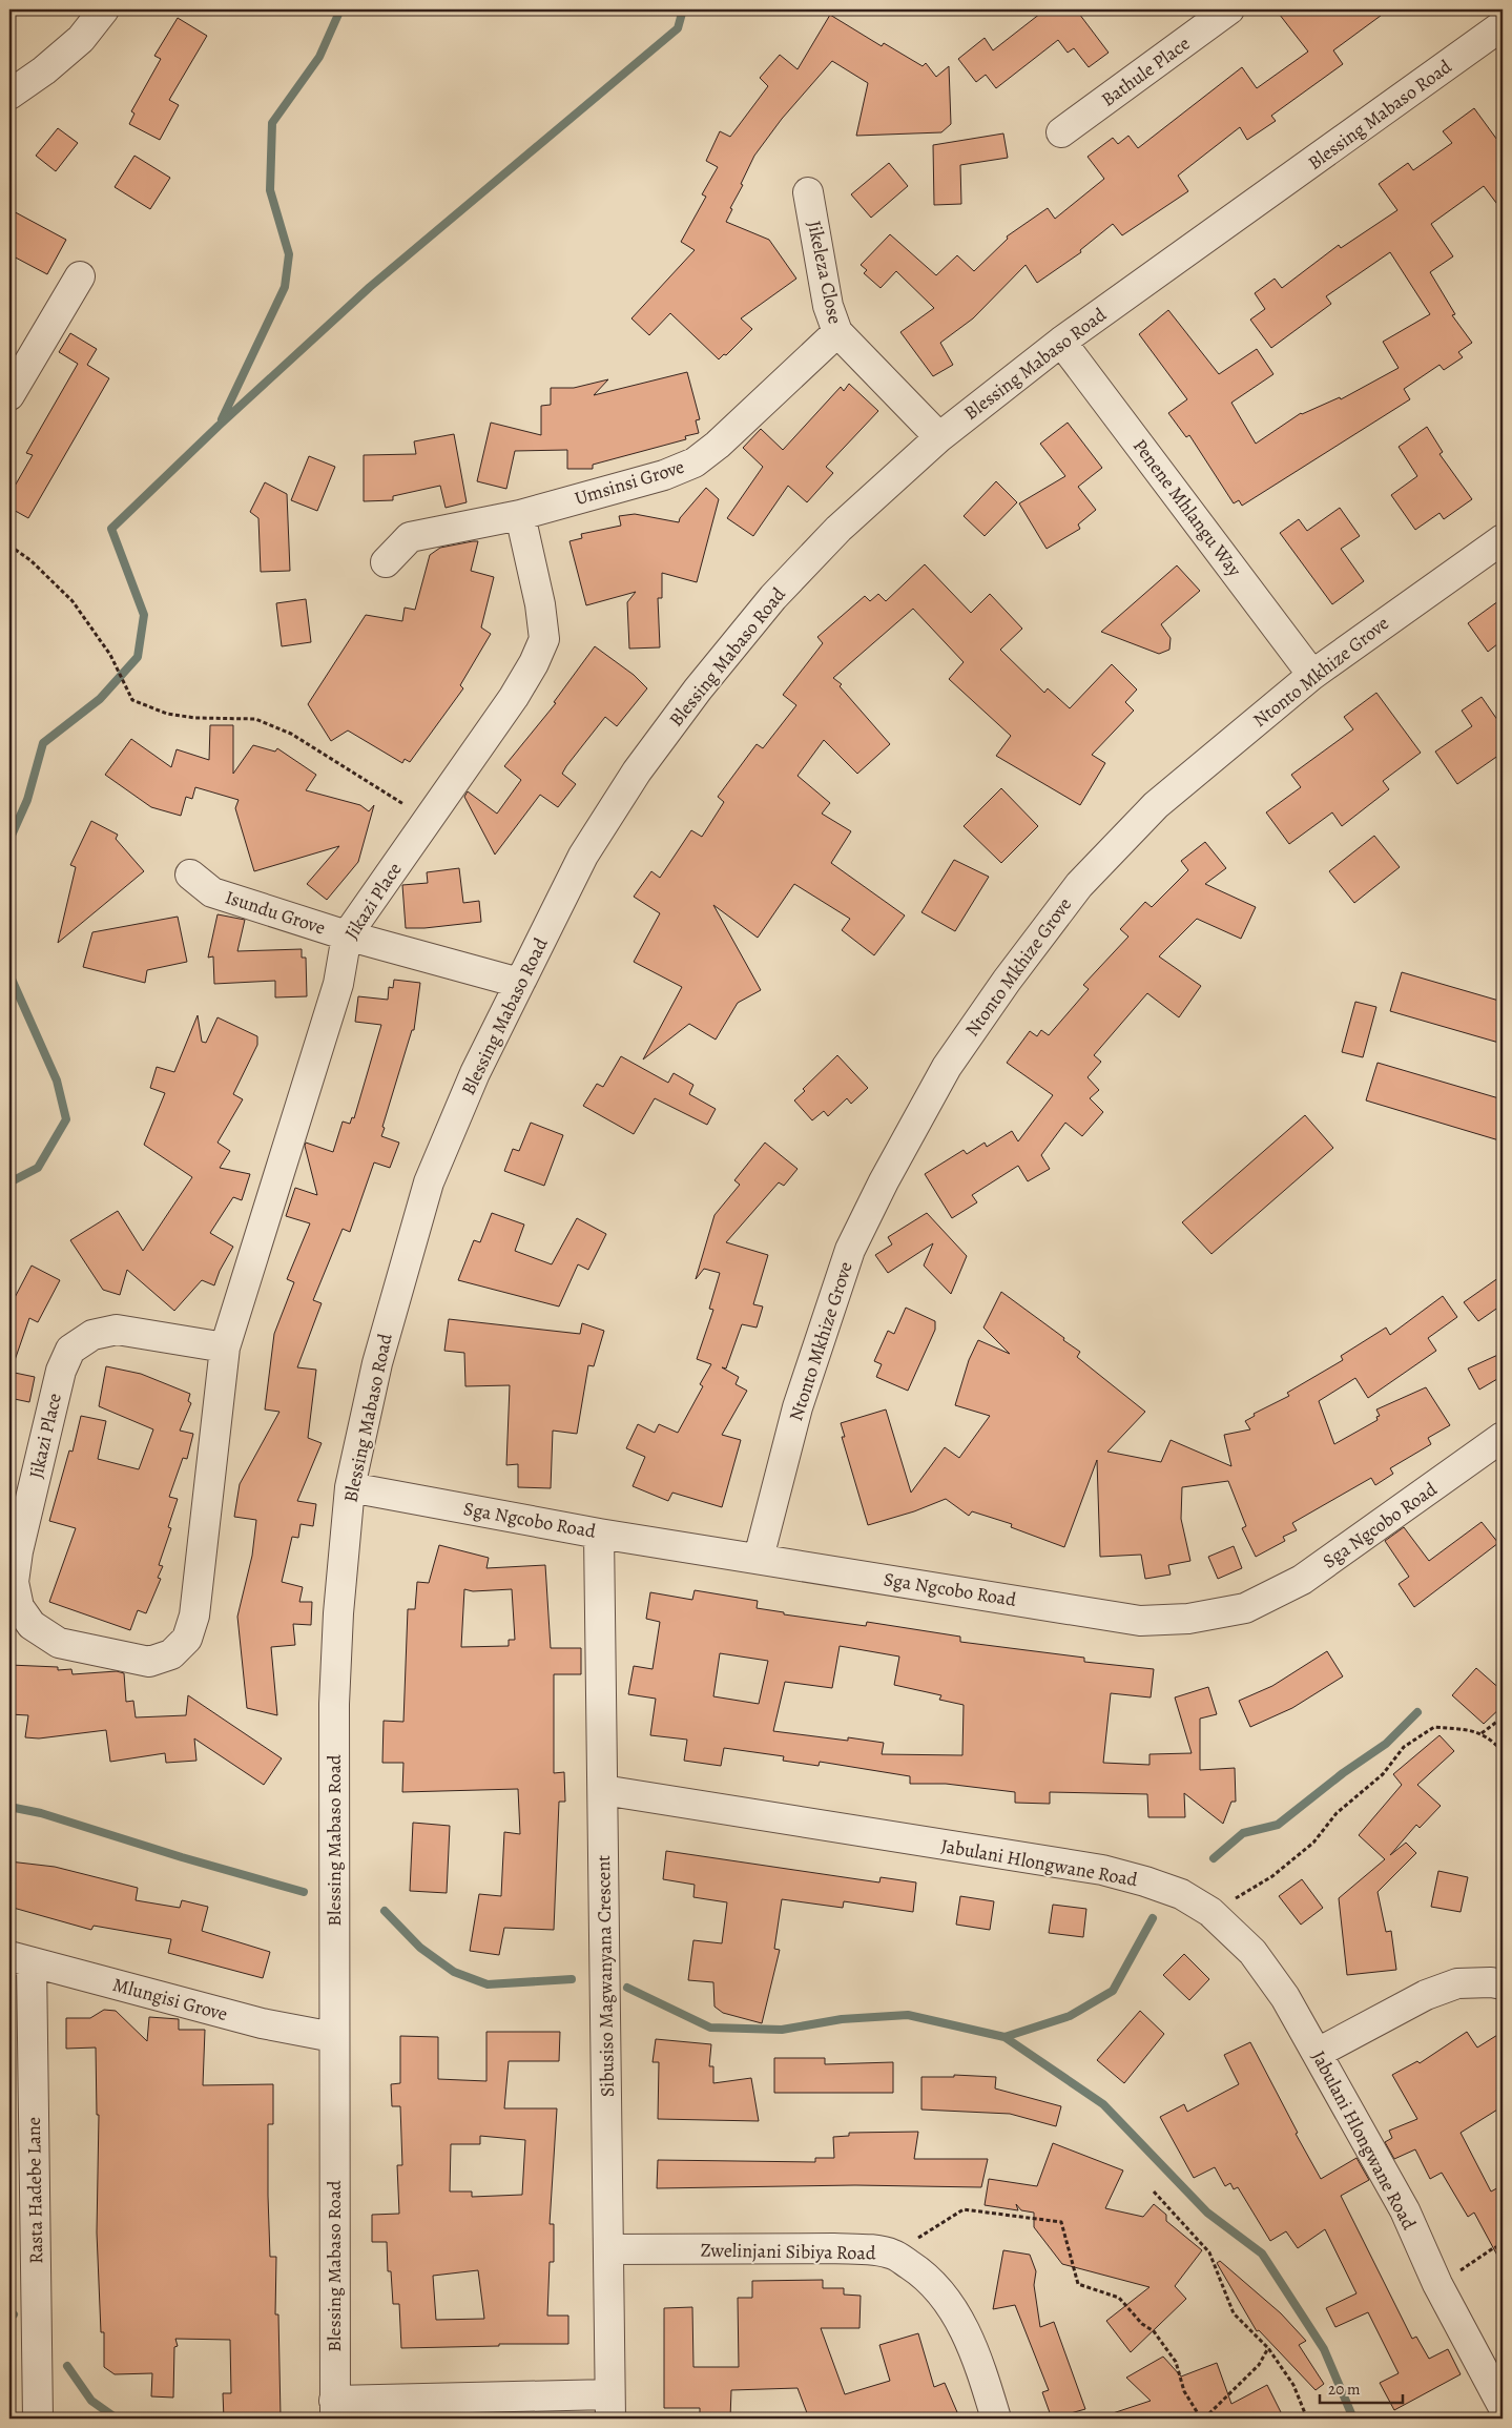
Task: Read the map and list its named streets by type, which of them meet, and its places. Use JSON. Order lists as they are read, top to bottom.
{
  "streets": {
    "street": [
      "Bathule Place",
      "Blessing Mabaso Road",
      "Jikeleza Close",
      "Umsinsi Grove",
      "Penene Mhlangu Way",
      "Ntonto Mkhize Grove",
      "Jikazi Place",
      "Isundu Grove",
      "Sga Ngcobo Road",
      "Jabulani Hlongwane Road",
      "Sibusiso Magwanyana Crescent",
      "Mlungisi Grove",
      "Rasta Hadebe Lane",
      "Zwelinjani Sibiya Road"
    ]
  },
  "crossings": [
    ["Blessing Mabaso Road", "Jikeleza Close"],
    ["Blessing Mabaso Road", "Penene Mhlangu Way"],
    ["Blessing Mabaso Road", "Isundu Grove"],
    ["Blessing Mabaso Road", "Sga Ngcobo Road"],
    ["Blessing Mabaso Road", "Mlungisi Grove"],
    ["Jikeleza Close", "Umsinsi Grove"],
    ["Umsinsi Grove", "Jikazi Place"],
    ["Penene Mhlangu Way", "Ntonto Mkhize Grove"],
    ["Ntonto Mkhize Grove", "Sga Ngcobo Road"],
    ["Jikazi Place", "Isundu Grove"],
    ["Sga Ngcobo Road", "Sibusiso Magwanyana Crescent"],
    ["Jabulani Hlongwane Road", "Sibusiso Magwanyana Crescent"],
    ["Sibusiso Magwanyana Crescent", "Zwelinjani Sibiya Road"],
    ["Mlungisi Grove", "Rasta Hadebe Lane"]
  ],
  "scale_bar": "20 m"
}
